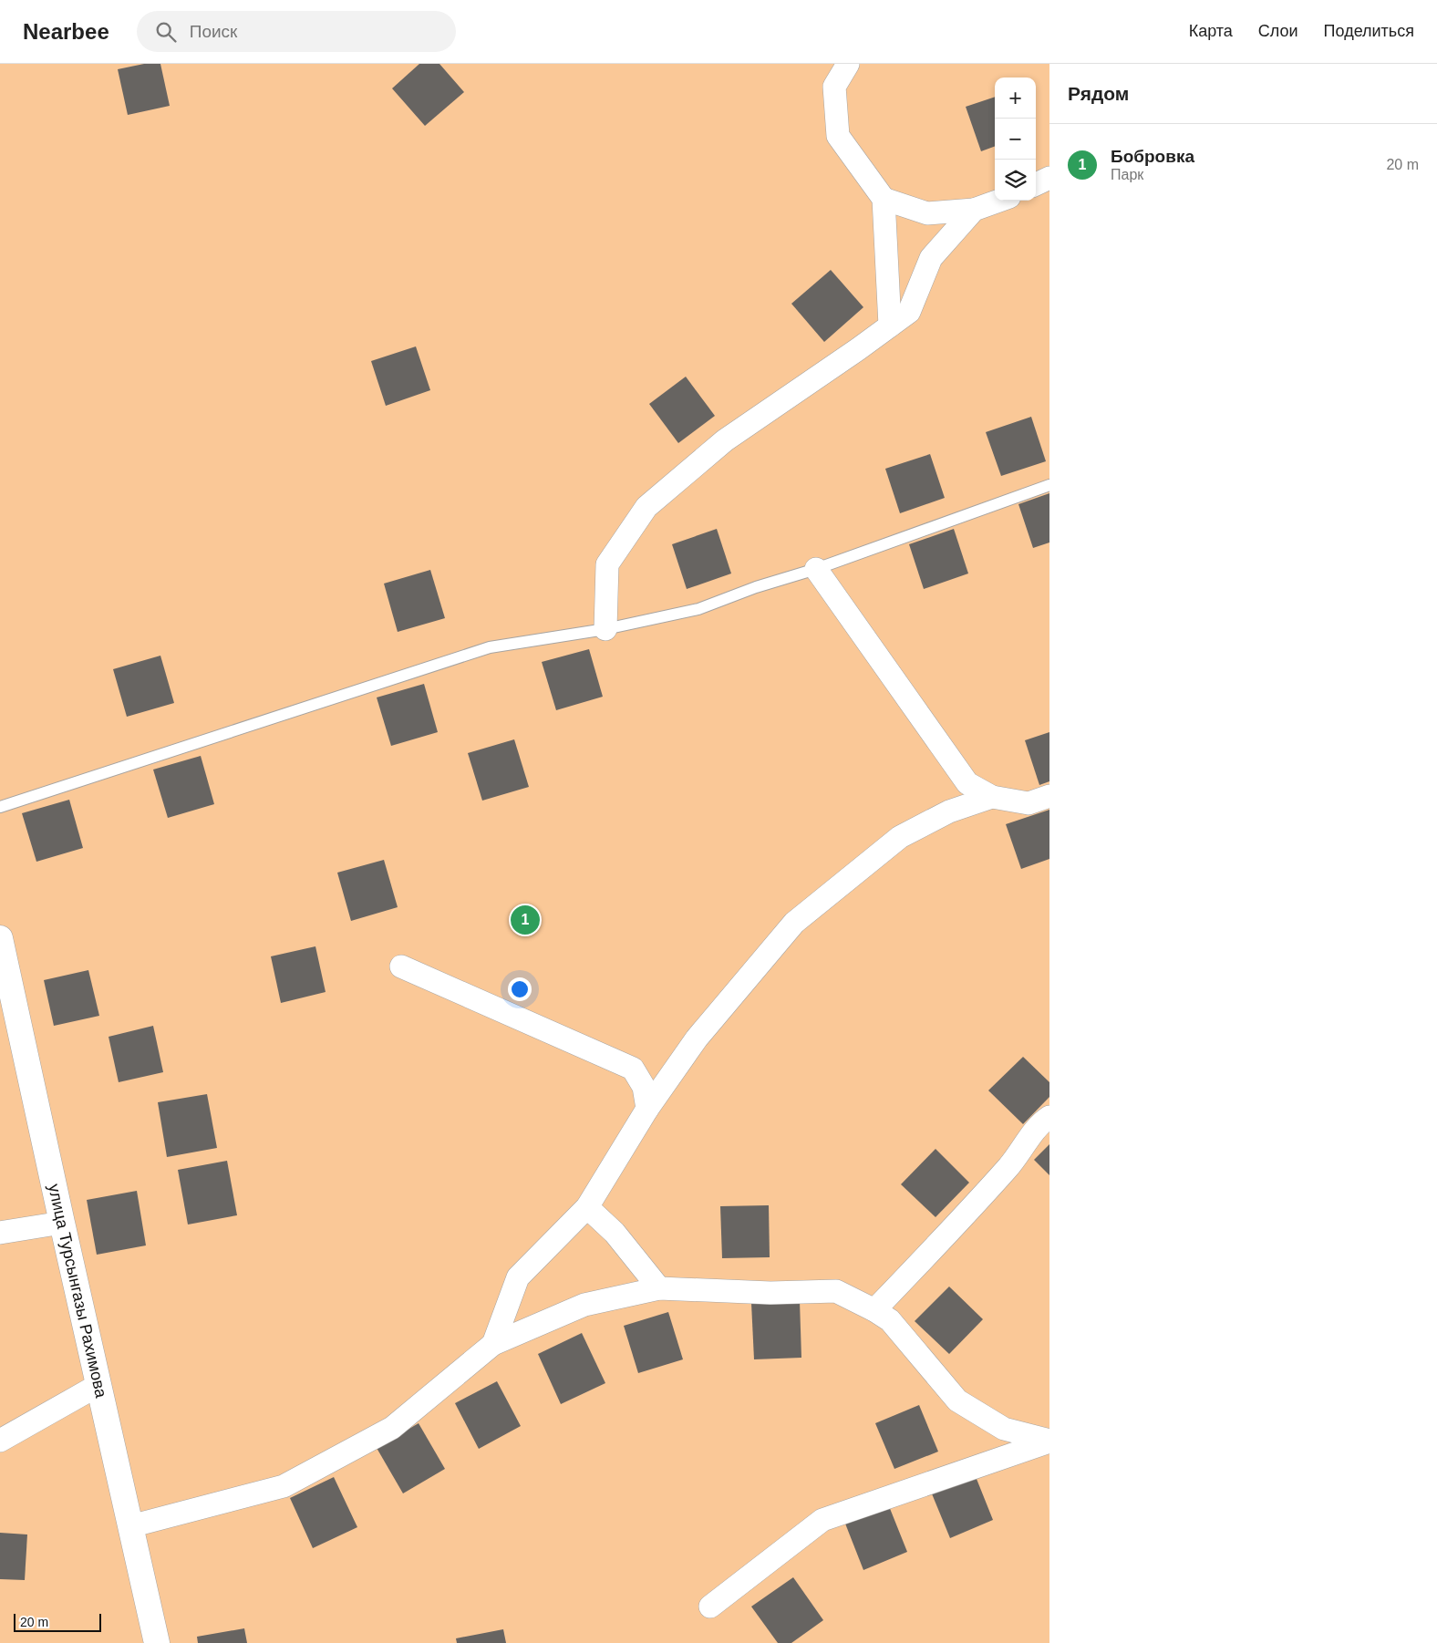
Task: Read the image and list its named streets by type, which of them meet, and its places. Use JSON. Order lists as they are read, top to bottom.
{
  "streets": {
    "street": ["улица Турсынгазы Рахимова"]
  },
  "scale_bar": "20 m",
  "page": {
    "header": "Nearbee",
    "search": "Поиск",
    "nav": ["Карта", "Слои", "Поделиться"],
    "heading": "Рядом",
    "map_buttons": ["+", "−"],
    "list": [
      {
        "mark": "1",
        "name": "Бобровка",
        "note": "Парк",
        "value": "20 m"
      }
    ],
    "pins": "1",
    "scale": "20 m"
  }
}
